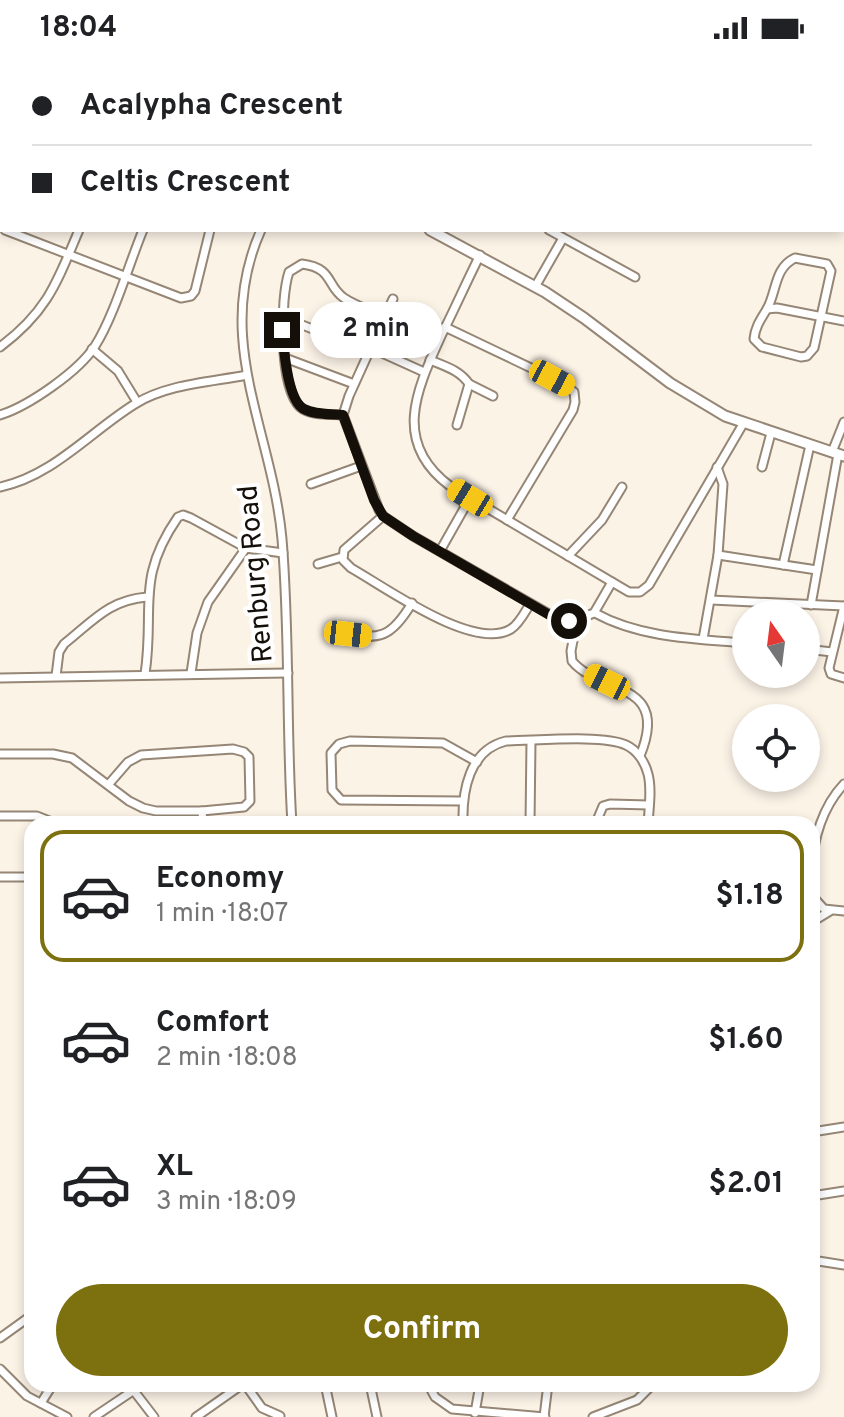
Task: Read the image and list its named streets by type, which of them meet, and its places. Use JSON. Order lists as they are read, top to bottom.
{
  "streets": {
    "street": ["Renburg Road"]
  },
  "north": "top",
  "page": {
    "status": "18:04",
    "banner": ["Acalypha Crescent", "Celtis Crescent"],
    "bubble": "2 min",
    "list": [
      {
        "name": "Economy",
        "note": "1 min · 18:07",
        "value": "$1.18"
      },
      {
        "name": "Comfort",
        "note": "2 min · 18:08",
        "value": "$1.60"
      },
      {
        "name": "XL",
        "note": "3 min · 18:09",
        "value": "$2.01"
      }
    ],
    "buttons": "Confirm"
  }
}
